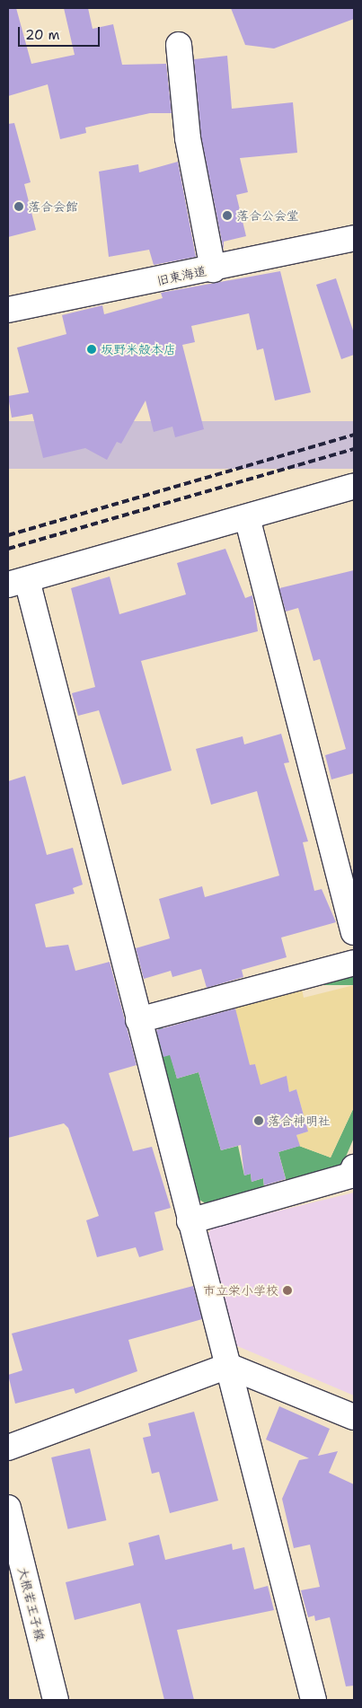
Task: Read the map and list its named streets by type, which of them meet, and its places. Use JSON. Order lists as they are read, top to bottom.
{
  "streets": {
    "street": ["旧東海道", "大根若王子線"]
  },
  "places": [
    "落合会館",
    "落合公会堂",
    "坂野米殻本店",
    "落合神明社",
    "市立栄小学校"
  ],
  "scale_bar": "20 m"
}
